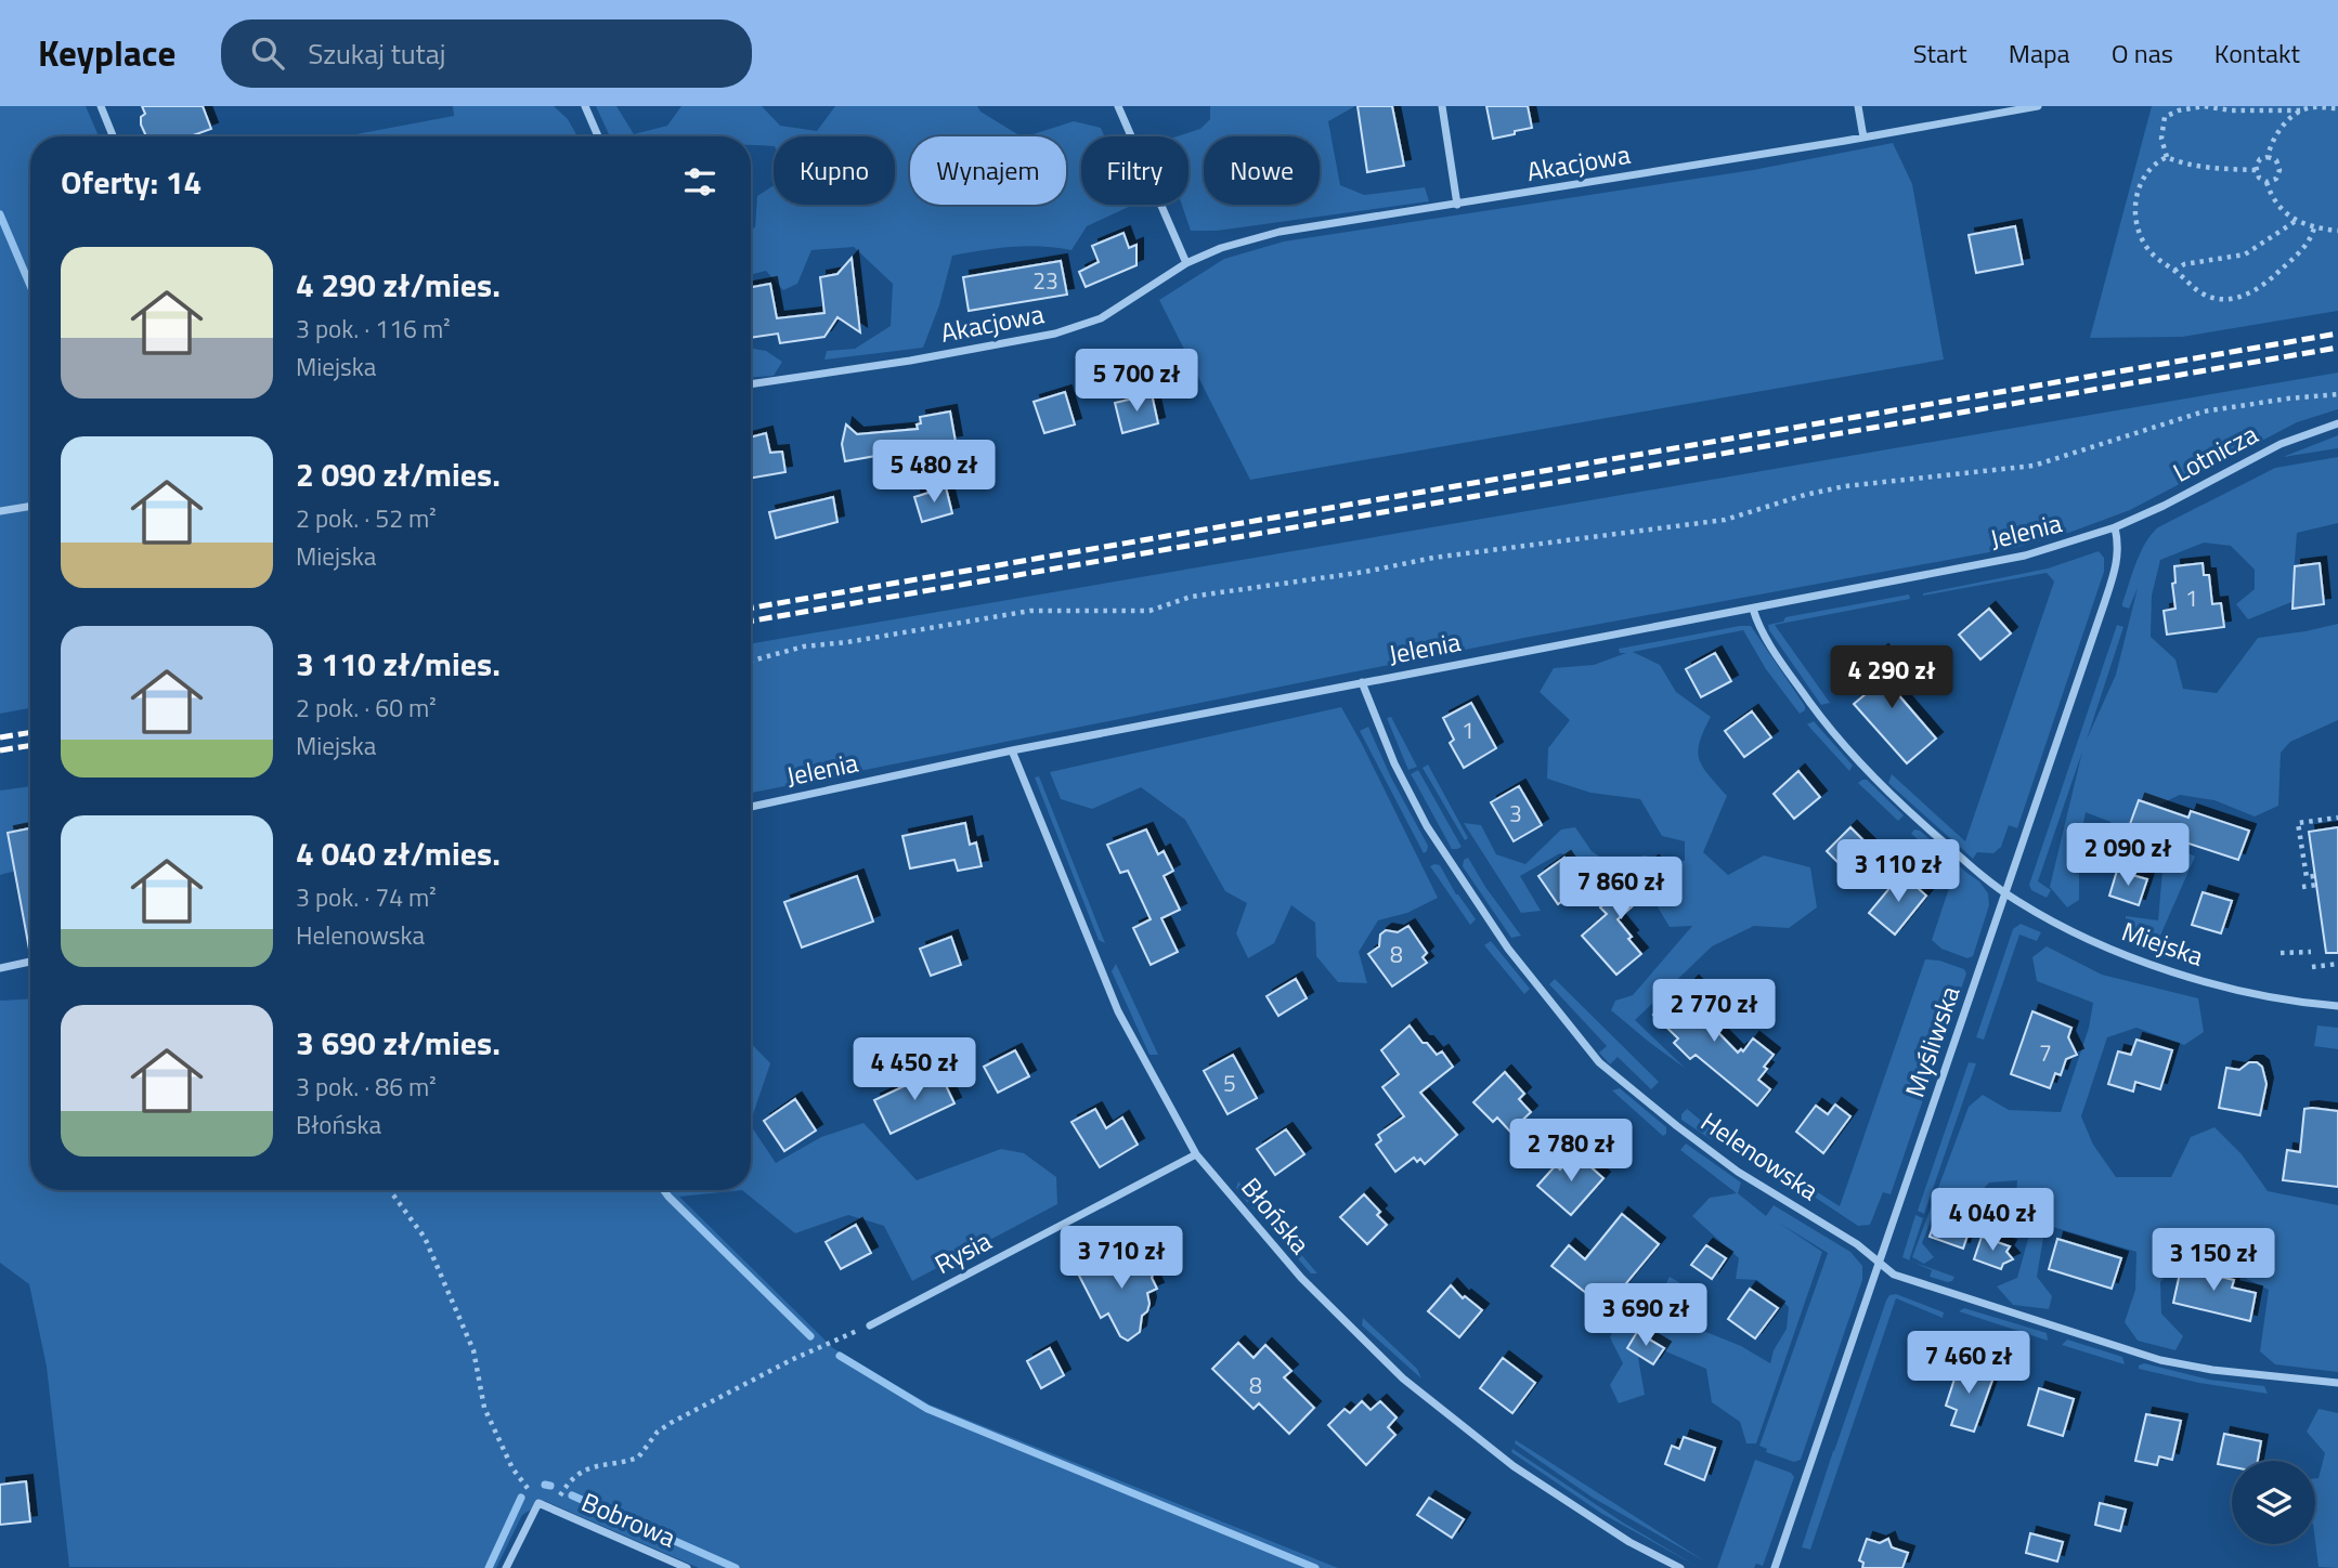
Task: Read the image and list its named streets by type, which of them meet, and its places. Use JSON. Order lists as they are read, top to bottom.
{
  "streets": {
    "street": [
      "Akacjowa",
      "Lotnicza",
      "Jelenia",
      "Miejska",
      "Myśliwska",
      "Helenowska",
      "Błońska",
      "Rysia",
      "Bobrowa"
    ]
  },
  "crossings": [
    ["Lotnicza", "Jelenia"],
    ["Lotnicza", "Myśliwska"],
    ["Jelenia", "Miejska"],
    ["Jelenia", "Myśliwska"],
    ["Jelenia", "Helenowska"],
    ["Jelenia", "Błońska"],
    ["Miejska", "Myśliwska"],
    ["Myśliwska", "Helenowska"],
    ["Błońska", "Rysia"]
  ],
  "house_numbers": [
    "23",
    "1",
    "1",
    "3",
    "8",
    "7",
    "5",
    "8"
  ],
  "page": {
    "header": "Keyplace",
    "search": "Szukaj tutaj",
    "nav": [
      "Start",
      "Mapa",
      "O nas",
      "Kontakt"
    ],
    "chip": [
      "Kupno",
      "Wynajem",
      "Filtry",
      "Nowe"
    ],
    "heading": "Oferty: 14",
    "list": [
      {
        "name": "4 290 zł/mies.",
        "note": "3 pok. · 116 m² · Miejska"
      },
      {
        "name": "2 090 zł/mies.",
        "note": "2 pok. · 52 m² · Miejska"
      },
      {
        "name": "3 110 zł/mies.",
        "note": "2 pok. · 60 m² · Miejska"
      },
      {
        "name": "4 040 zł/mies.",
        "note": "3 pok. · 74 m² · Helenowska"
      },
      {
        "name": "3 690 zł/mies.",
        "note": "3 pok. · 86 m² · Błońska"
      }
    ],
    "price": [
      "5 700 zł",
      "5 480 zł",
      "4 290 zł",
      "2 090 zł",
      "3 110 zł",
      "7 860 zł",
      "2 770 zł",
      "4 450 zł",
      "2 780 zł",
      "4 040 zł",
      "3 710 zł",
      "3 150 zł",
      "3 690 zł",
      "7 460 zł"
    ]
  }
}
